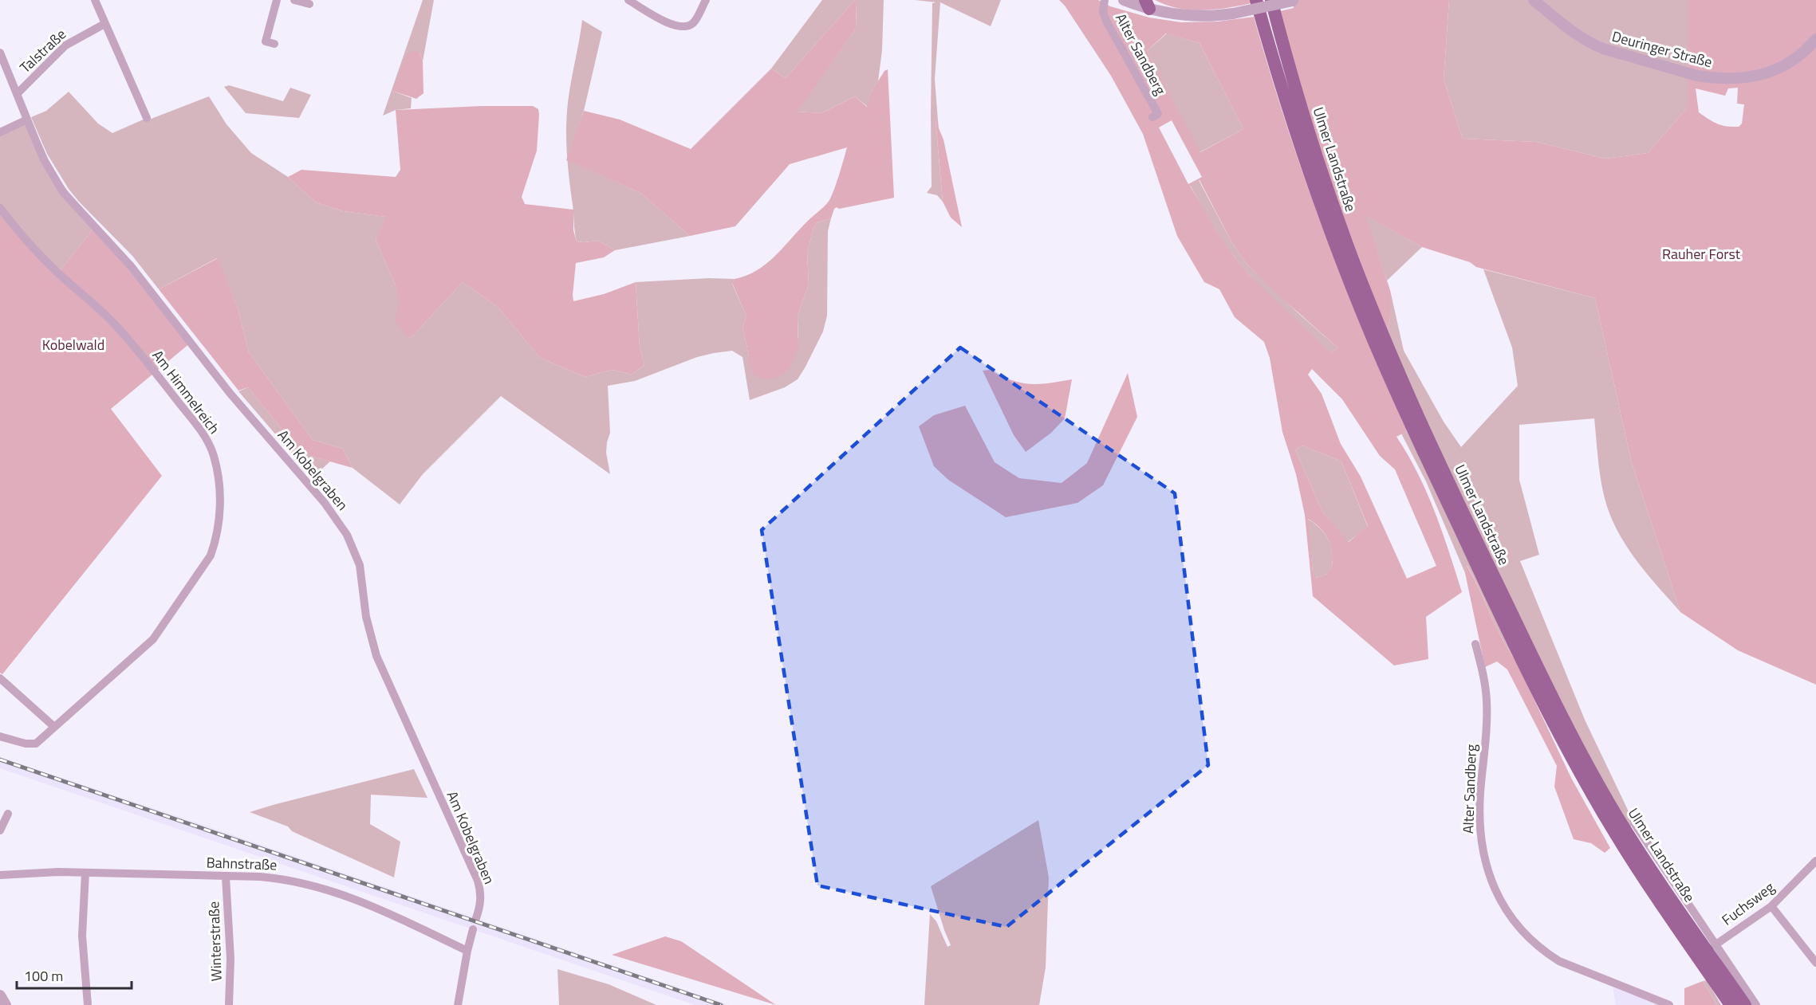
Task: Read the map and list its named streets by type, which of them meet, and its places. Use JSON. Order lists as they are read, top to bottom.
{
  "streets": {
    "main road": ["Ulmer Landstraße"],
    "street": [
      "Deuringer Straße",
      "Talstraße",
      "Alter Sandberg",
      "Am Himmelreich",
      "Am Kobelgraben",
      "Bahnstraße",
      "Fuchsweg",
      "Winterstraße"
    ]
  },
  "crossings": [
    ["Talstraße", "Am Kobelgraben"],
    ["Bahnstraße", "Winterstraße"]
  ],
  "parks": ["Rauher Forst", "Kobelwald"],
  "scale_bar": "100 m"
}
